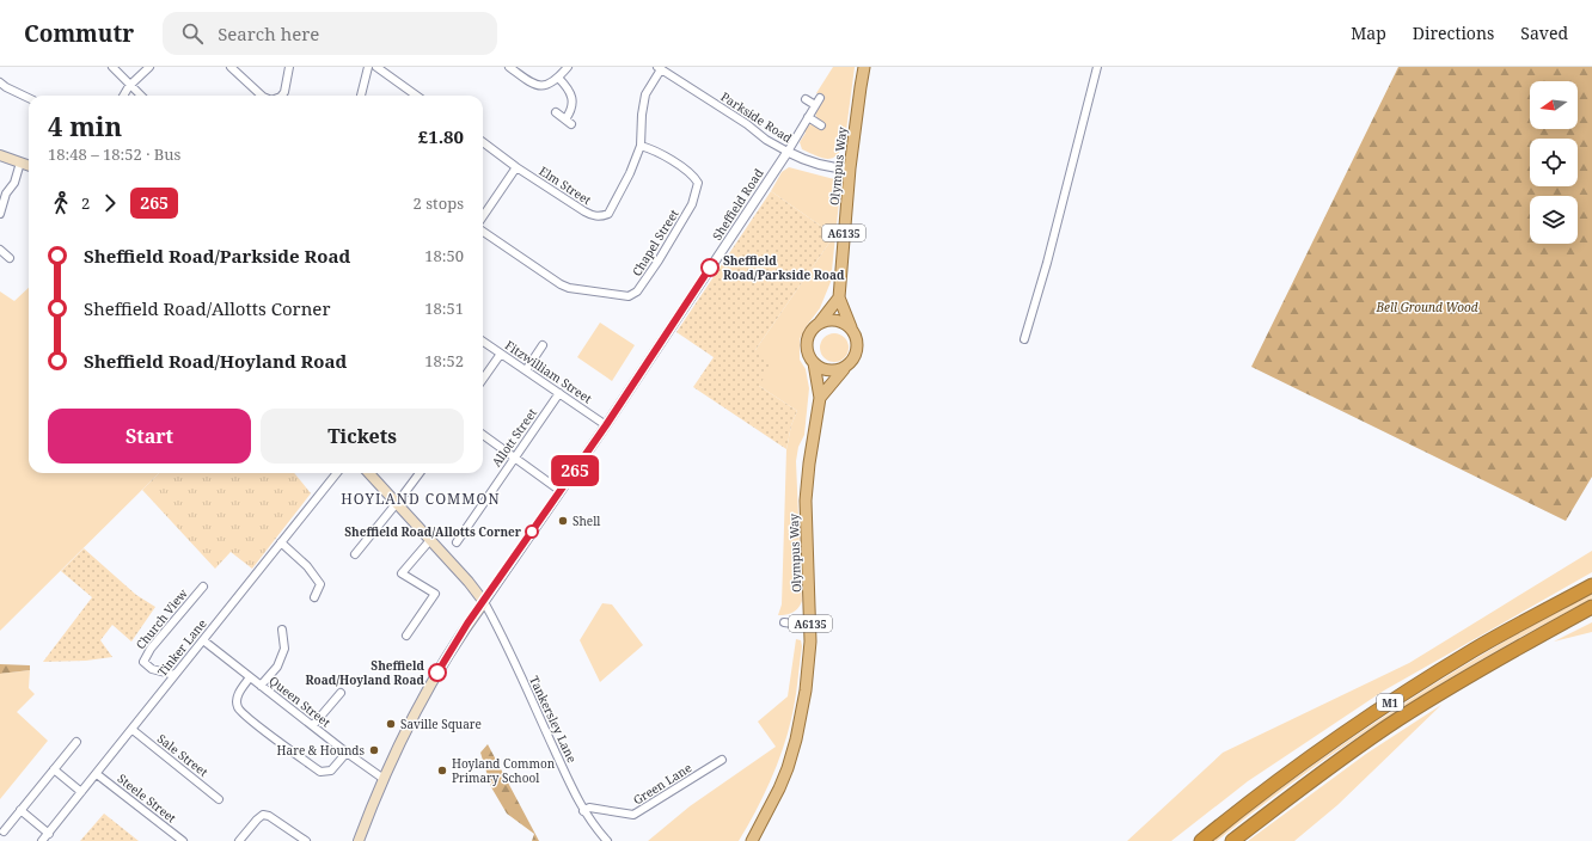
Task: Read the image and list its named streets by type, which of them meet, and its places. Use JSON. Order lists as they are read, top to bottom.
{
  "streets": {
    "highway": ["M1"],
    "main road": ["Olympus Way", "Sheffield Road", "A6135"],
    "street": [
      "Parkside Road",
      "Elm Street",
      "Chapel Street",
      "Fitzwilliam Street",
      "Allott Street",
      "Church View",
      "Tinker Lane",
      "Queen Street",
      "Tankersley Lane",
      "Sale Street",
      "Green Lane",
      "Steele Street"
    ]
  },
  "crossings": [
    ["Parkside Road", "Olympus Way"],
    ["Parkside Road", "Elm Street"],
    ["Parkside Road", "Sheffield Road"],
    ["Elm Street", "Chapel Street"],
    ["Sheffield Road", "Fitzwilliam Street"],
    ["Sheffield Road", "Queen Street"],
    ["Sheffield Road", "Tankersley Lane"],
    ["Fitzwilliam Street", "Allott Street"],
    ["Church View", "Tinker Lane"],
    ["Tinker Lane", "Queen Street"],
    ["Tinker Lane", "Sale Street"],
    ["Tinker Lane", "Steele Street"],
    ["Tankersley Lane", "Green Lane"]
  ],
  "districts": ["HOYLAND COMMON"],
  "parks": ["Bell Ground Wood"],
  "places": [
    "Sheffield Road/Parkside Road",
    "Shell",
    "Sheffield Road/Allotts Corner",
    "Sheffield Road/Hoyland Road",
    "Saville Square",
    "Hare & Hounds",
    "Hoyland Common Primary School"
  ],
  "lines": ["bus line 265"],
  "north": "left",
  "page": {
    "header": "Commutr",
    "search": "Search here",
    "nav": ["Map", "Directions", "Saved"],
    "on_map": "265",
    "heading": ["4 min", "18:48 – 18:52 · Bus", "£1.80"],
    "legs": ["2", "265", "2 stops"],
    "list": [
      {
        "name": "Sheffield Road/Parkside Road",
        "value": "18:50"
      },
      {
        "name": "Sheffield Road/Allotts Corner",
        "value": "18:51"
      },
      {
        "name": "Sheffield Road/Hoyland Road",
        "value": "18:52"
      }
    ],
    "buttons": ["Start", "Tickets"]
  }
}
